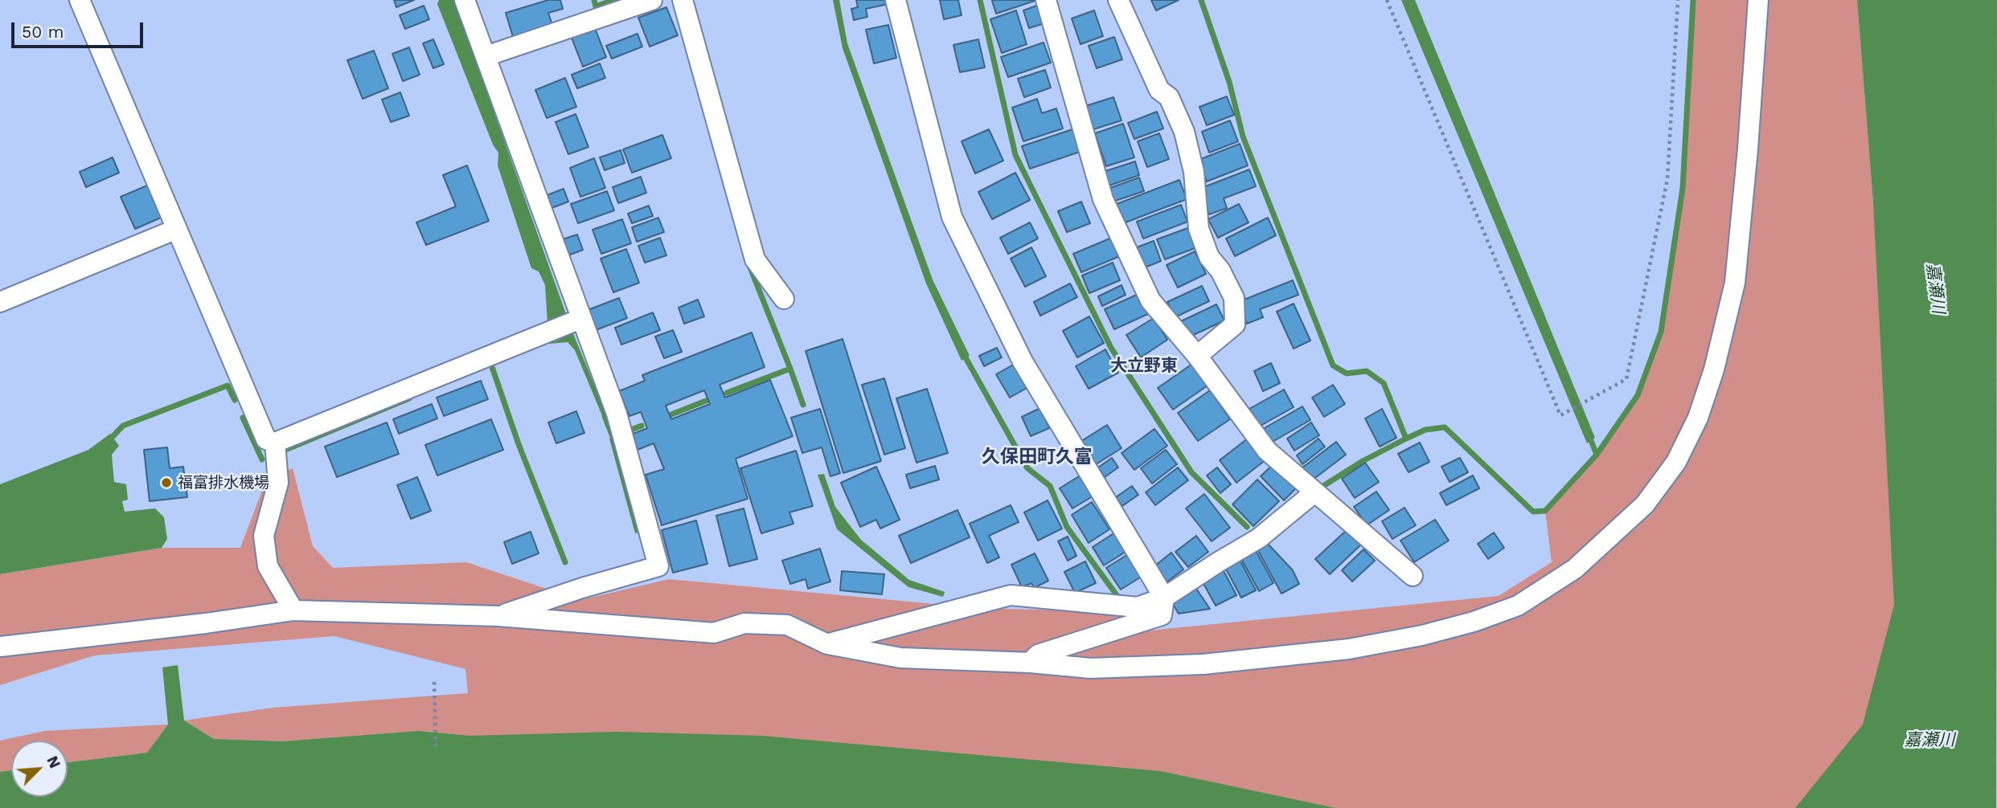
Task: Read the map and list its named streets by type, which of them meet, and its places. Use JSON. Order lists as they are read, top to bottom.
{
  "districts": ["大立野東", "久保田町久富"],
  "water": ["嘉瀬川"],
  "places": ["福富排水機場"],
  "scale_bar": "50 m",
  "north": "top right"
}
